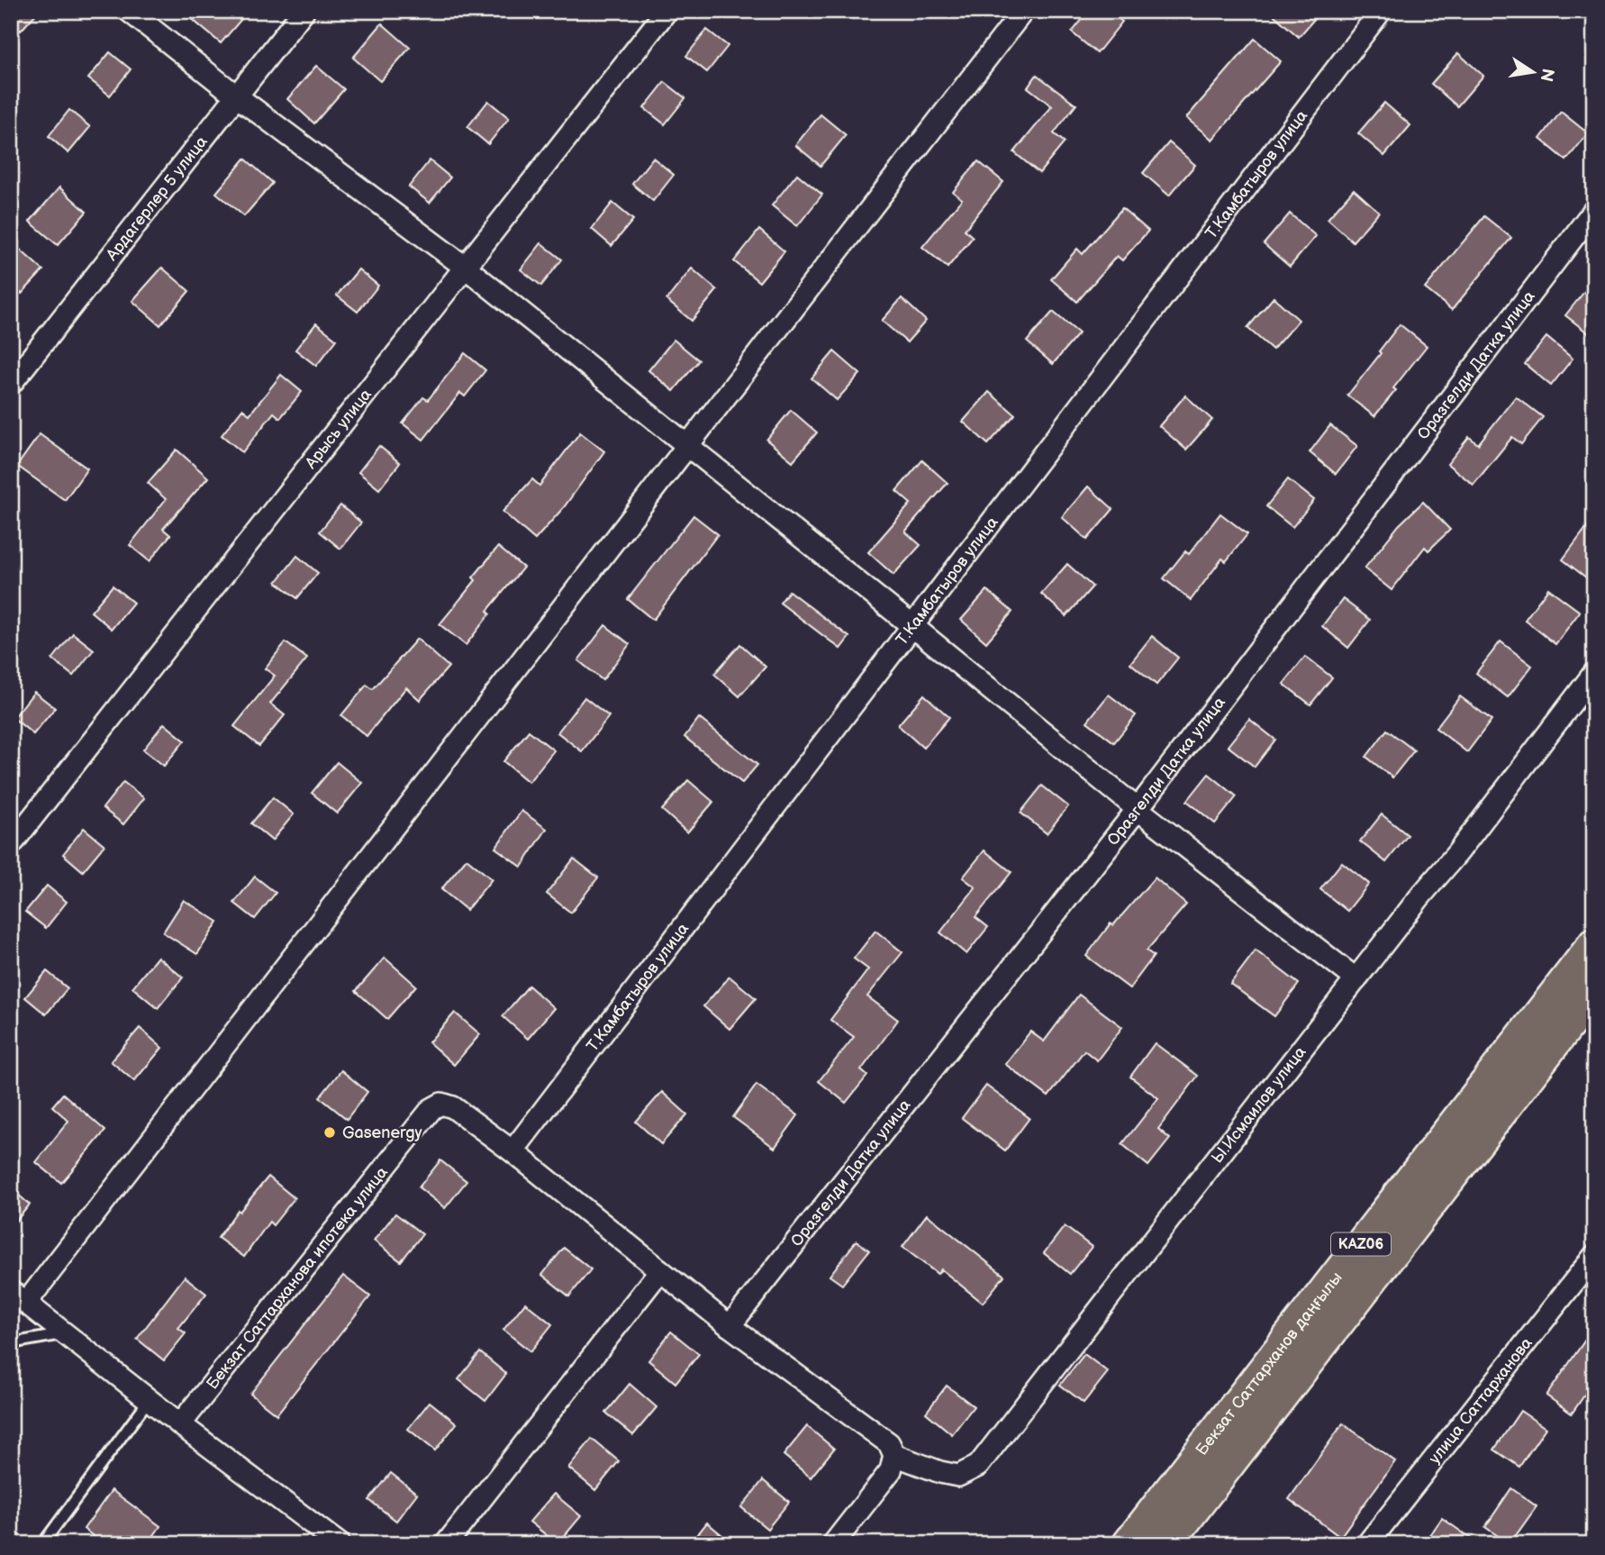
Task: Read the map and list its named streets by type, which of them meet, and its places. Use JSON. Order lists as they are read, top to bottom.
{
  "streets": {
    "main road": ["KАZ06", "Бекзат Саттарханов даңғылы"],
    "street": [
      "Т.Камбатыров улица",
      "Ардагерлер 5 улица",
      "Оразгелди Датка улица",
      "Арысь улица",
      "Ы.Исмаилов улица",
      "Бекзат Саттарханова ипотека улица",
      "улица Саттарханова"
    ]
  },
  "crossings": [
    ["Т.Камбатыров улица", "Бекзат Саттарханова ипотека улица"]
  ],
  "places": ["Gasenergy"],
  "north": "right"
}
